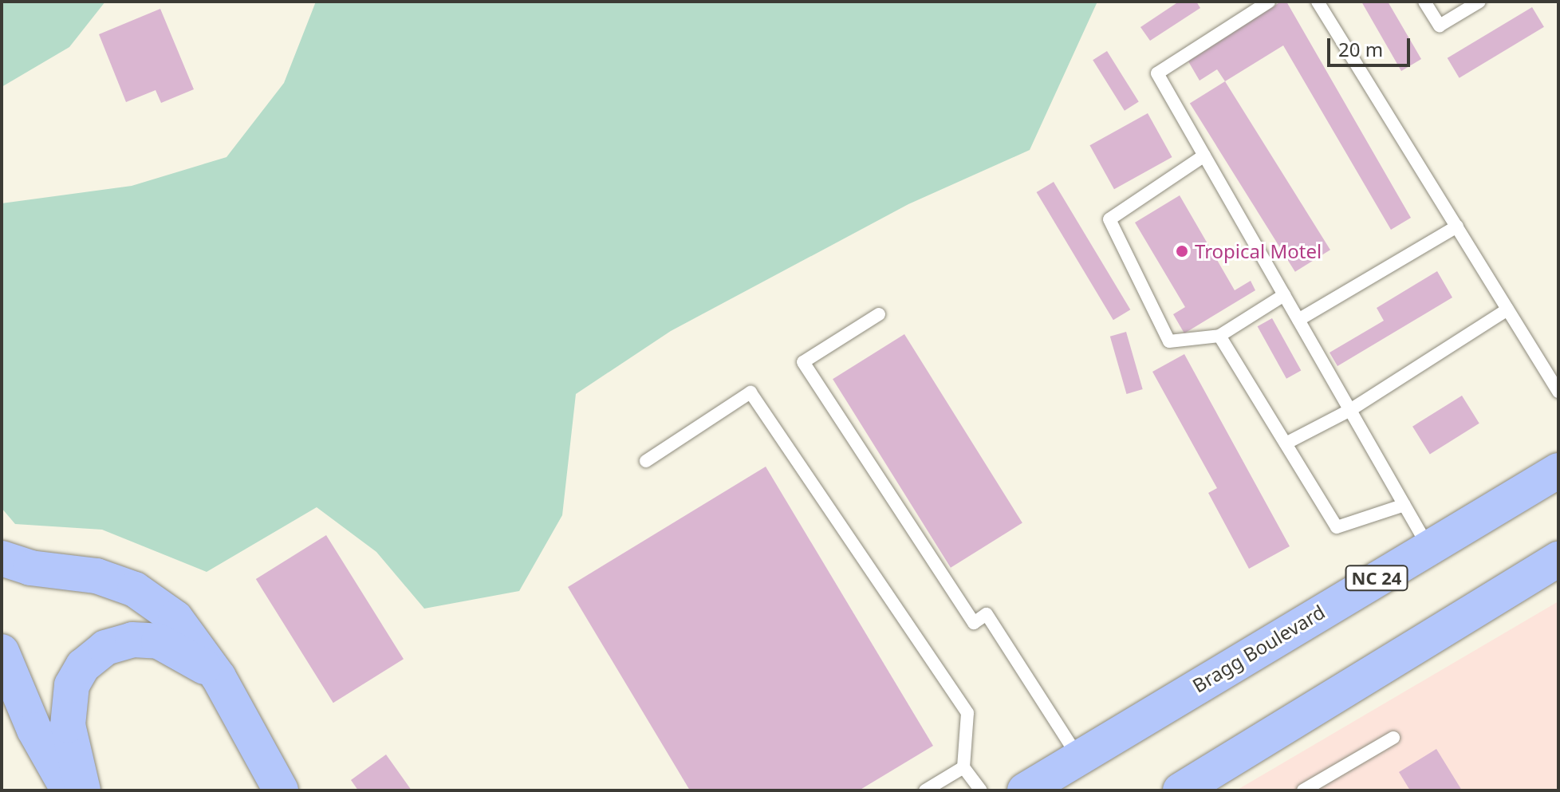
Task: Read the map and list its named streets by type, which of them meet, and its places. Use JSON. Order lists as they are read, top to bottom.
{
  "streets": {
    "main road": ["NC 24", "Bragg Boulevard"]
  },
  "places": ["Tropical Motel"],
  "scale_bar": "20 m"
}
